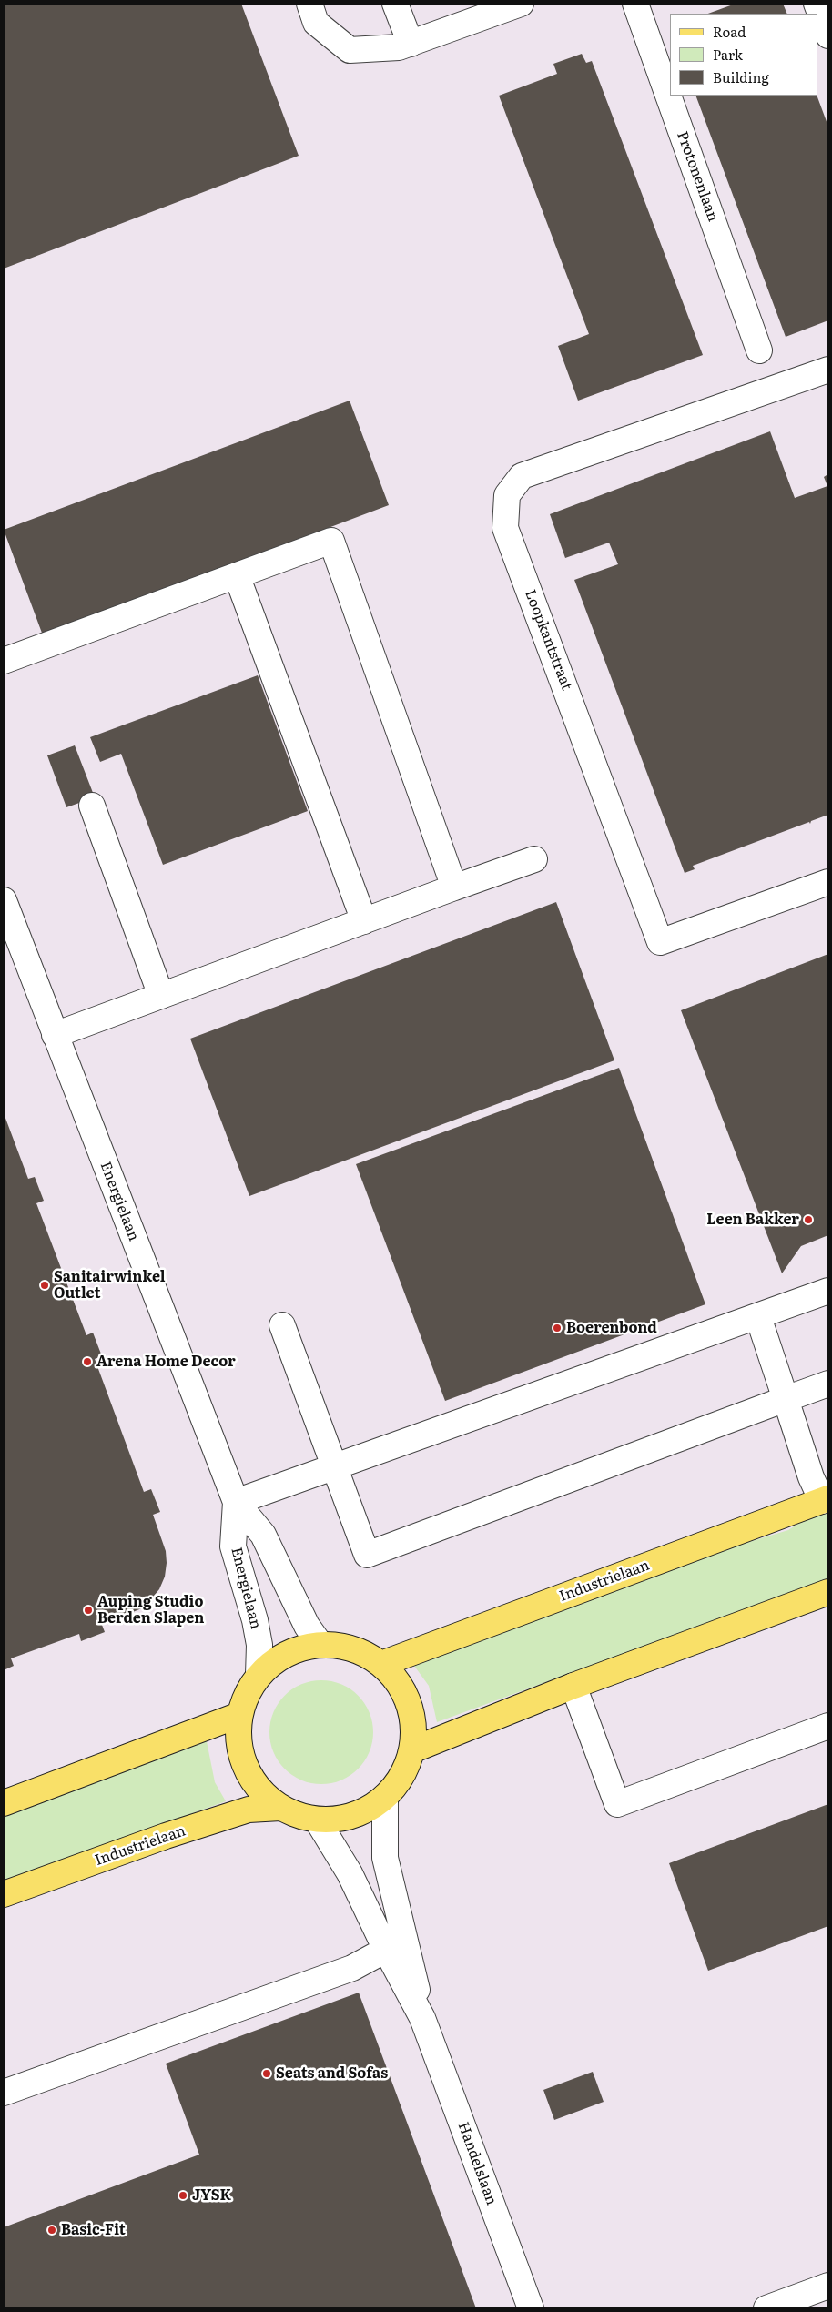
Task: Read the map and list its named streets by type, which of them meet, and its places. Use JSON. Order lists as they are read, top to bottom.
{
  "streets": {
    "main road": ["Industrielaan"],
    "street": [
      "Protonenlaan",
      "Loopkantstraat",
      "Energielaan",
      "Handelslaan"
    ]
  },
  "places": [
    "Leen Bakker",
    "Sanitairwinkel Outlet",
    "Boerenbond",
    "Arena Home Decor",
    "Auping Studio Berden Slapen",
    "Seats and Sofas",
    "JYSK",
    "Basic-Fit"
  ],
  "legend": ["Road", "Park", "Building"]
}
